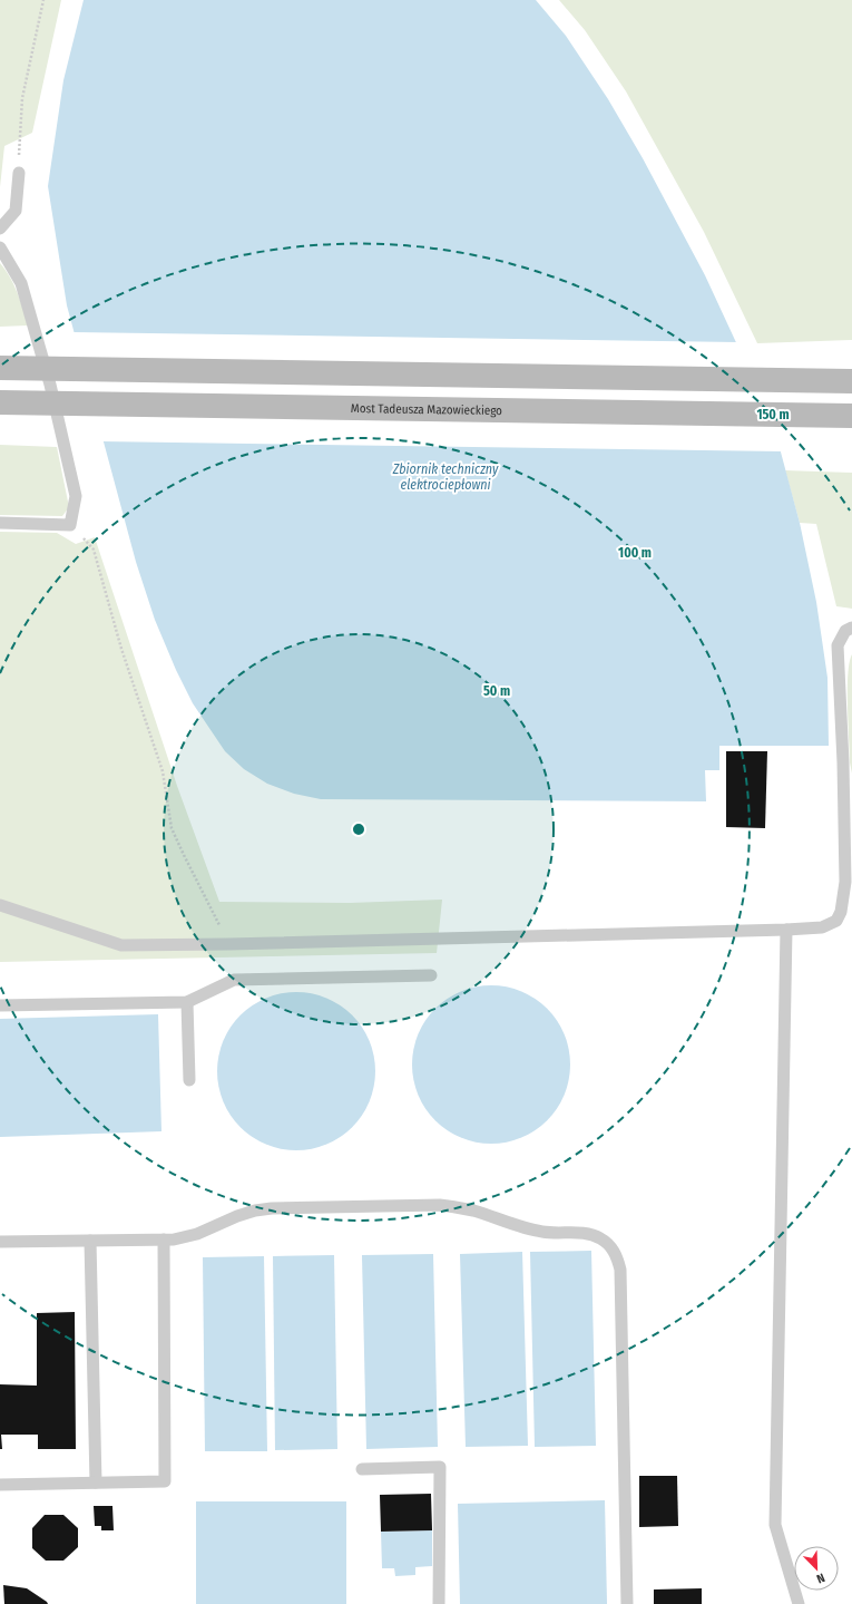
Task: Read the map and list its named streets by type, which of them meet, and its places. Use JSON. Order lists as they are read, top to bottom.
{
  "streets": {
    "main road": ["Most Tadeusza Mazowieckiego"]
  },
  "water": ["Zbiornik techniczny elektrociepłowni"],
  "north": "bottom right",
  "rings": ["150 m", "100 m", "50 m"]
}
